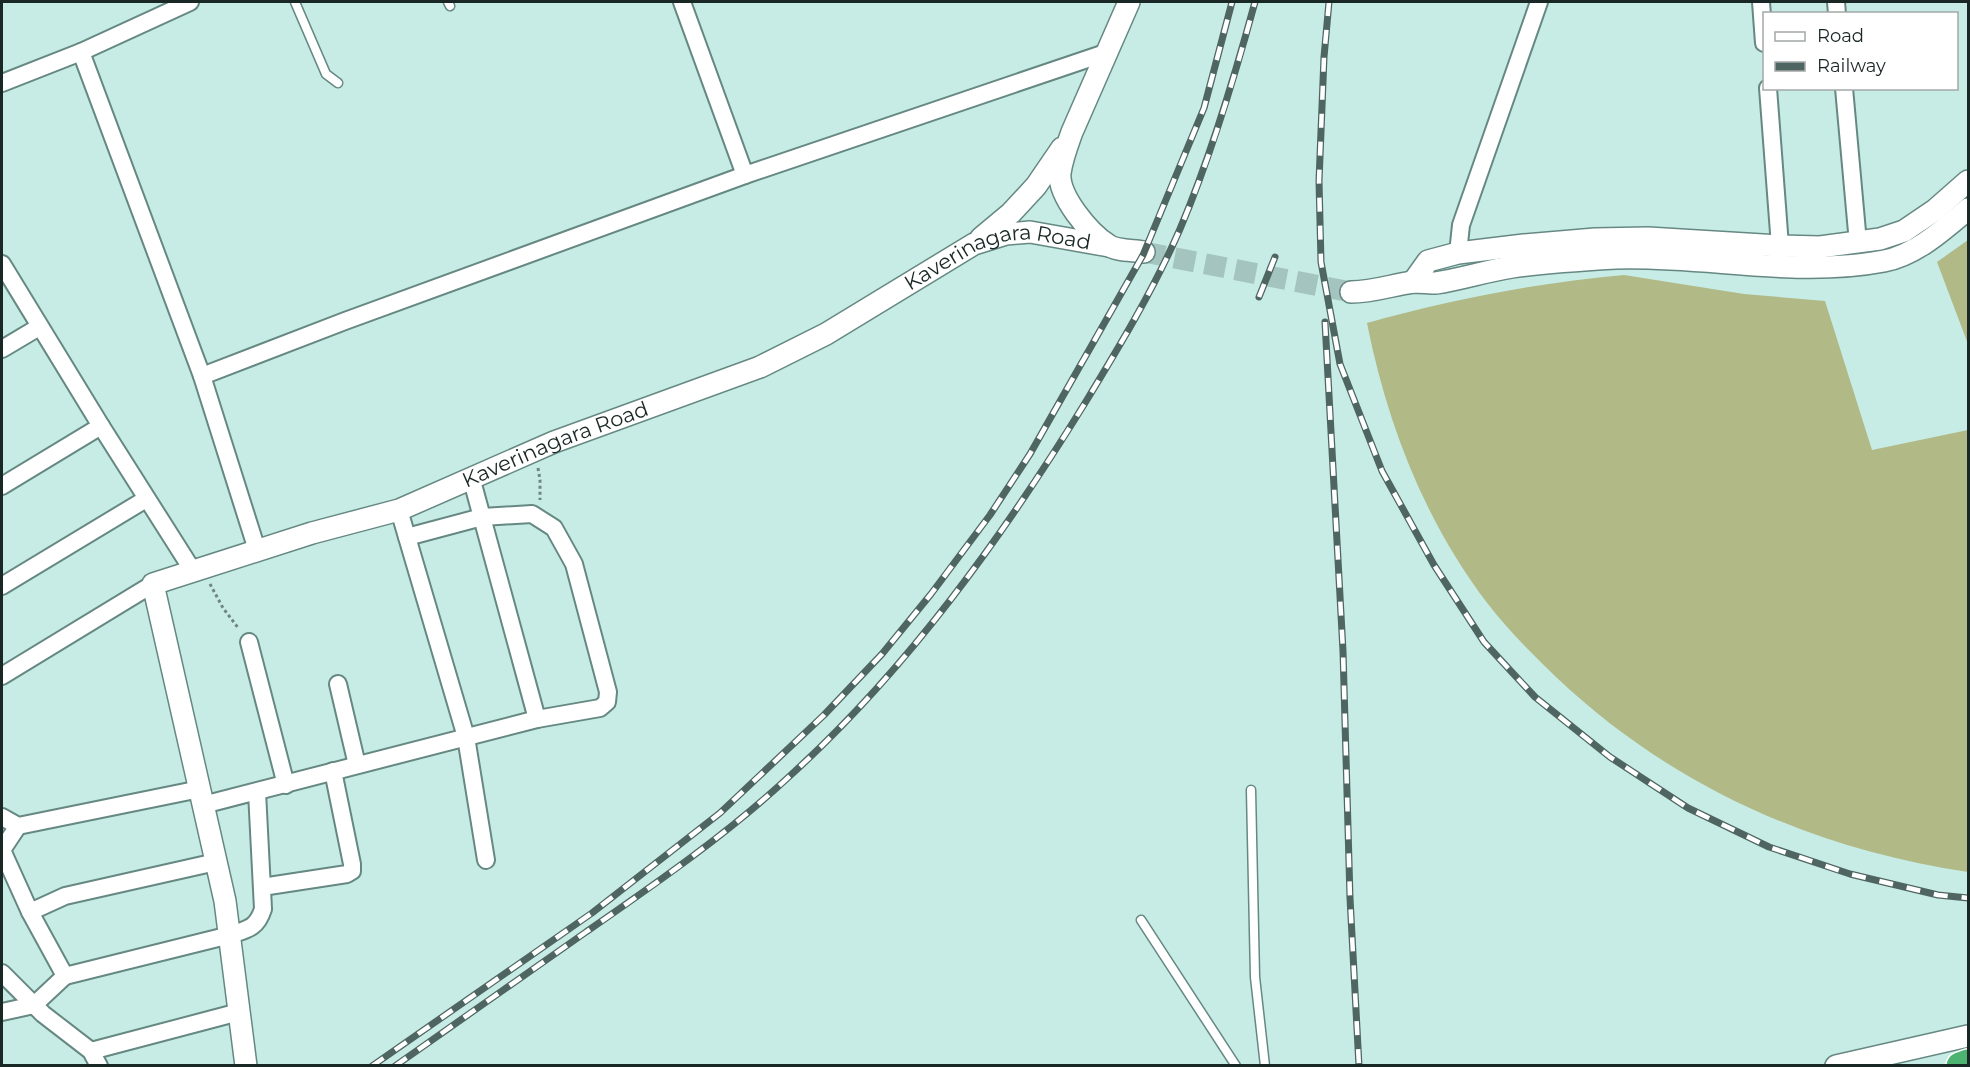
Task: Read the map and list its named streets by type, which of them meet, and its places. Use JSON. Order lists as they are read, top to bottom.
{
  "streets": {
    "street": ["Kaverinagara Road"]
  },
  "legend": ["Road", "Railway"]
}
